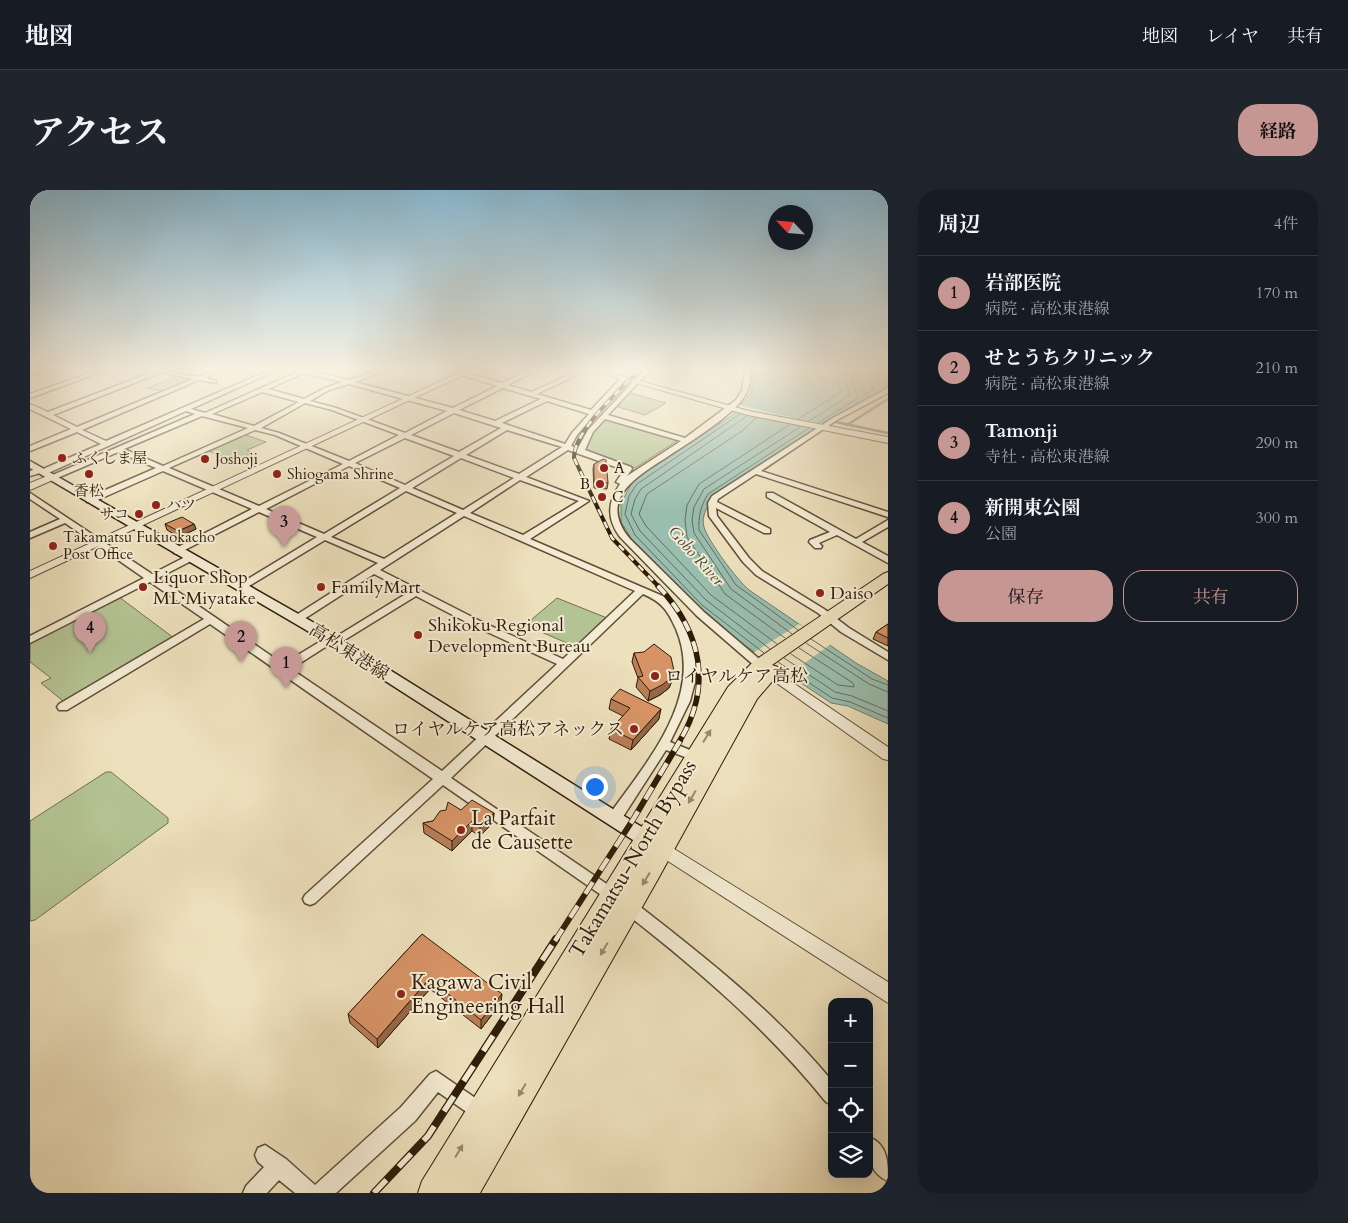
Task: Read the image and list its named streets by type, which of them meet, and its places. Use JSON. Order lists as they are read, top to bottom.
{
  "streets": {
    "highway": ["Takamatsu-North Bypass"],
    "main road": ["高松東港線"]
  },
  "crossings": [
    ["高松東港線", "Takamatsu-North Bypass"]
  ],
  "water": ["Gobo River"],
  "places": [
    "ふくしま屋",
    "Joshoji",
    "A",
    "香松",
    "Shiogama Shrine",
    "B",
    "C",
    "ハツ",
    "サコ",
    "Takamatsu Fukuokacho Post Office",
    "Liquor Shop ML·Miyatake",
    "FamilyMart",
    "Daiso",
    "Shikoku Regional Development Bureau",
    "ロイヤルケア高松",
    "ロイヤルケア高松アネックス",
    "La Parfait de Causette",
    "Kagawa Civil Engineering Hall"
  ],
  "north": "top left",
  "page": {
    "header": "地図",
    "nav": ["地図", "レイヤ", "共有"],
    "title": "アクセス",
    "buttons": [
      "経路",
      ["保存", "共有"]
    ],
    "heading": ["周辺", "4件"],
    "list": [
      {
        "mark": "1",
        "name": "岩部医院",
        "note": "病院 · 高松東港線",
        "value": "170 m"
      },
      {
        "mark": "2",
        "name": "せとうちクリニック",
        "note": "病院 · 高松東港線",
        "value": "210 m"
      },
      {
        "mark": "3",
        "name": "Tamonji",
        "note": "寺社 · 高松東港線",
        "value": "290 m"
      },
      {
        "mark": "4",
        "name": "新開東公園",
        "note": "公園",
        "value": "300 m"
      }
    ],
    "pins": [
      "3",
      "4",
      "2",
      "1"
    ],
    "map_buttons": ["+", "−"]
  }
}
